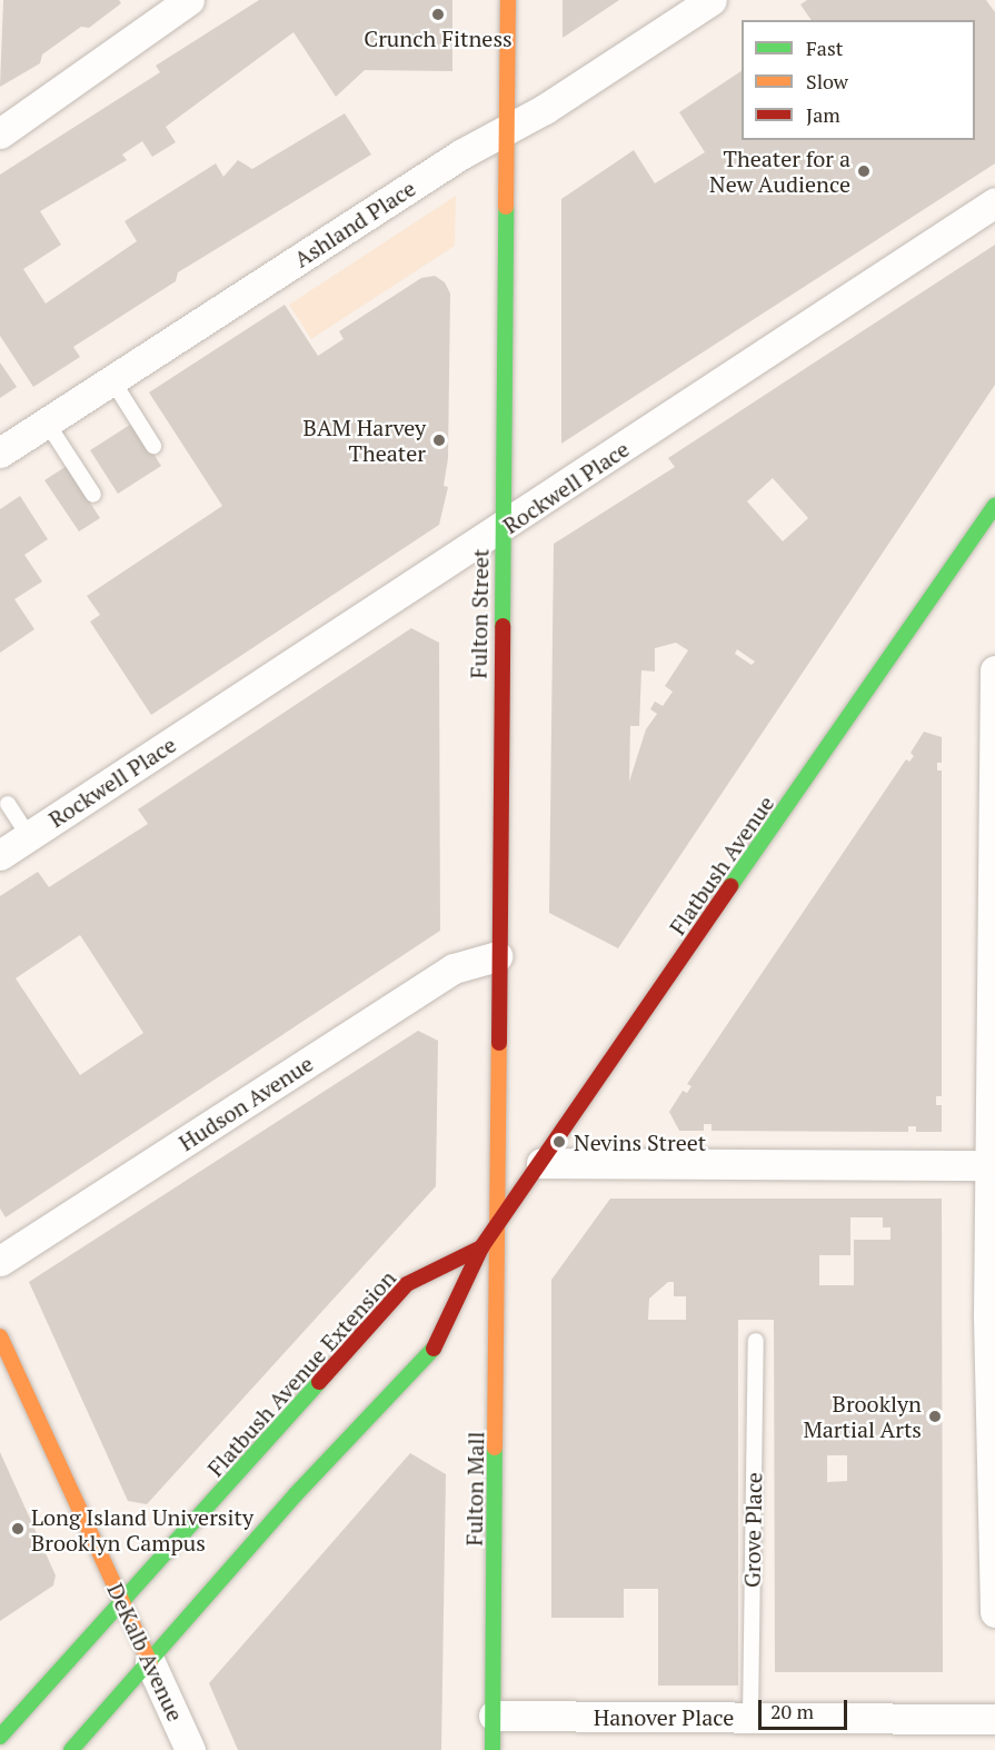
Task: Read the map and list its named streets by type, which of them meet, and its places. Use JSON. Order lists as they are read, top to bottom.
{
  "streets": {
    "main road": [
      "Fulton Street",
      "Flatbush Avenue",
      "Flatbush Avenue Extension",
      "Fulton Mall",
      "DeKalb Avenue"
    ],
    "street": [
      "Ashland Place",
      "Rockwell Place",
      "Hudson Avenue",
      "Hanover Place"
    ],
    "lane": ["Grove Place"]
  },
  "crossings": [
    ["Ashland Place", "Fulton Street"],
    ["Rockwell Place", "Fulton Street"],
    ["Fulton Street", "Flatbush Avenue"],
    ["Fulton Street", "Hudson Avenue"],
    ["Fulton Street", "Fulton Mall"],
    ["Flatbush Avenue", "Flatbush Avenue Extension"],
    ["Flatbush Avenue", "Fulton Mall"],
    ["Flatbush Avenue Extension", "DeKalb Avenue"],
    ["Fulton Mall", "Hanover Place"],
    ["Grove Place", "Hanover Place"]
  ],
  "places": [
    "Crunch Fitness",
    "Theater for a New Audience",
    "BAM Harvey Theater",
    "Nevins Street",
    "Brooklyn Martial Arts",
    "Long Island University Brooklyn Campus"
  ],
  "legend": ["Fast", "Slow", "Jam"],
  "scale_bar": "20 m"
}
